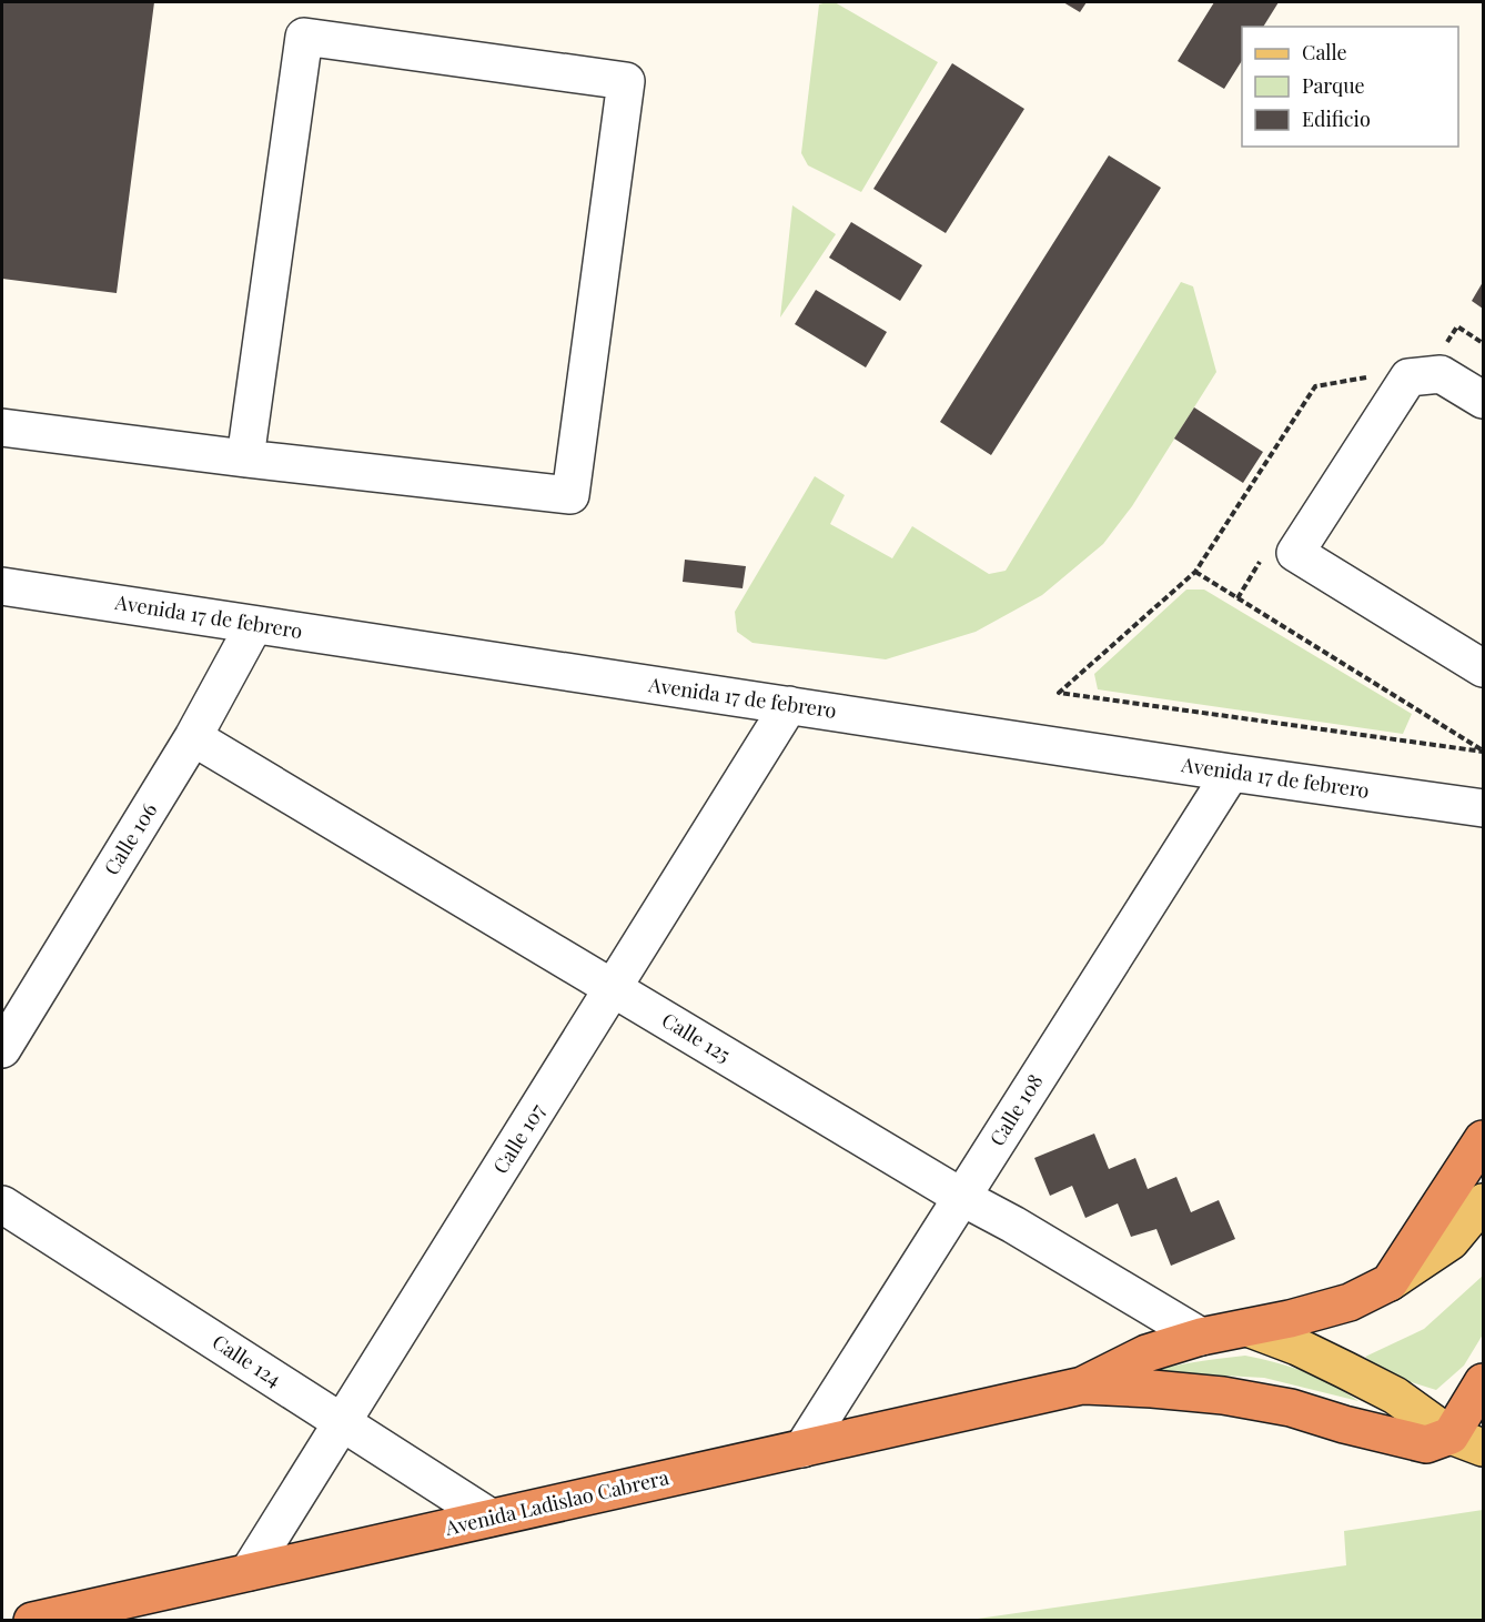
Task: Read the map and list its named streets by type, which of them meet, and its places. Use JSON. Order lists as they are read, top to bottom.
{
  "streets": {
    "highway": ["Avenida Ladislao Cabrera"],
    "street": [
      "Avenida 17 de febrero",
      "Calle 106",
      "Calle 125",
      "Calle 108",
      "Calle 107",
      "Calle 124"
    ]
  },
  "crossings": [
    ["Avenida 17 de febrero", "Calle 106"],
    ["Avenida 17 de febrero", "Calle 108"],
    ["Avenida 17 de febrero", "Calle 107"],
    ["Calle 106", "Calle 125"],
    ["Calle 125", "Calle 108"],
    ["Calle 125", "Calle 107"],
    ["Calle 125", "Avenida Ladislao Cabrera"],
    ["Calle 108", "Avenida Ladislao Cabrera"],
    ["Calle 107", "Calle 124"],
    ["Calle 107", "Avenida Ladislao Cabrera"],
    ["Calle 124", "Avenida Ladislao Cabrera"]
  ],
  "legend": ["Calle", "Parque", "Edificio"]
}
